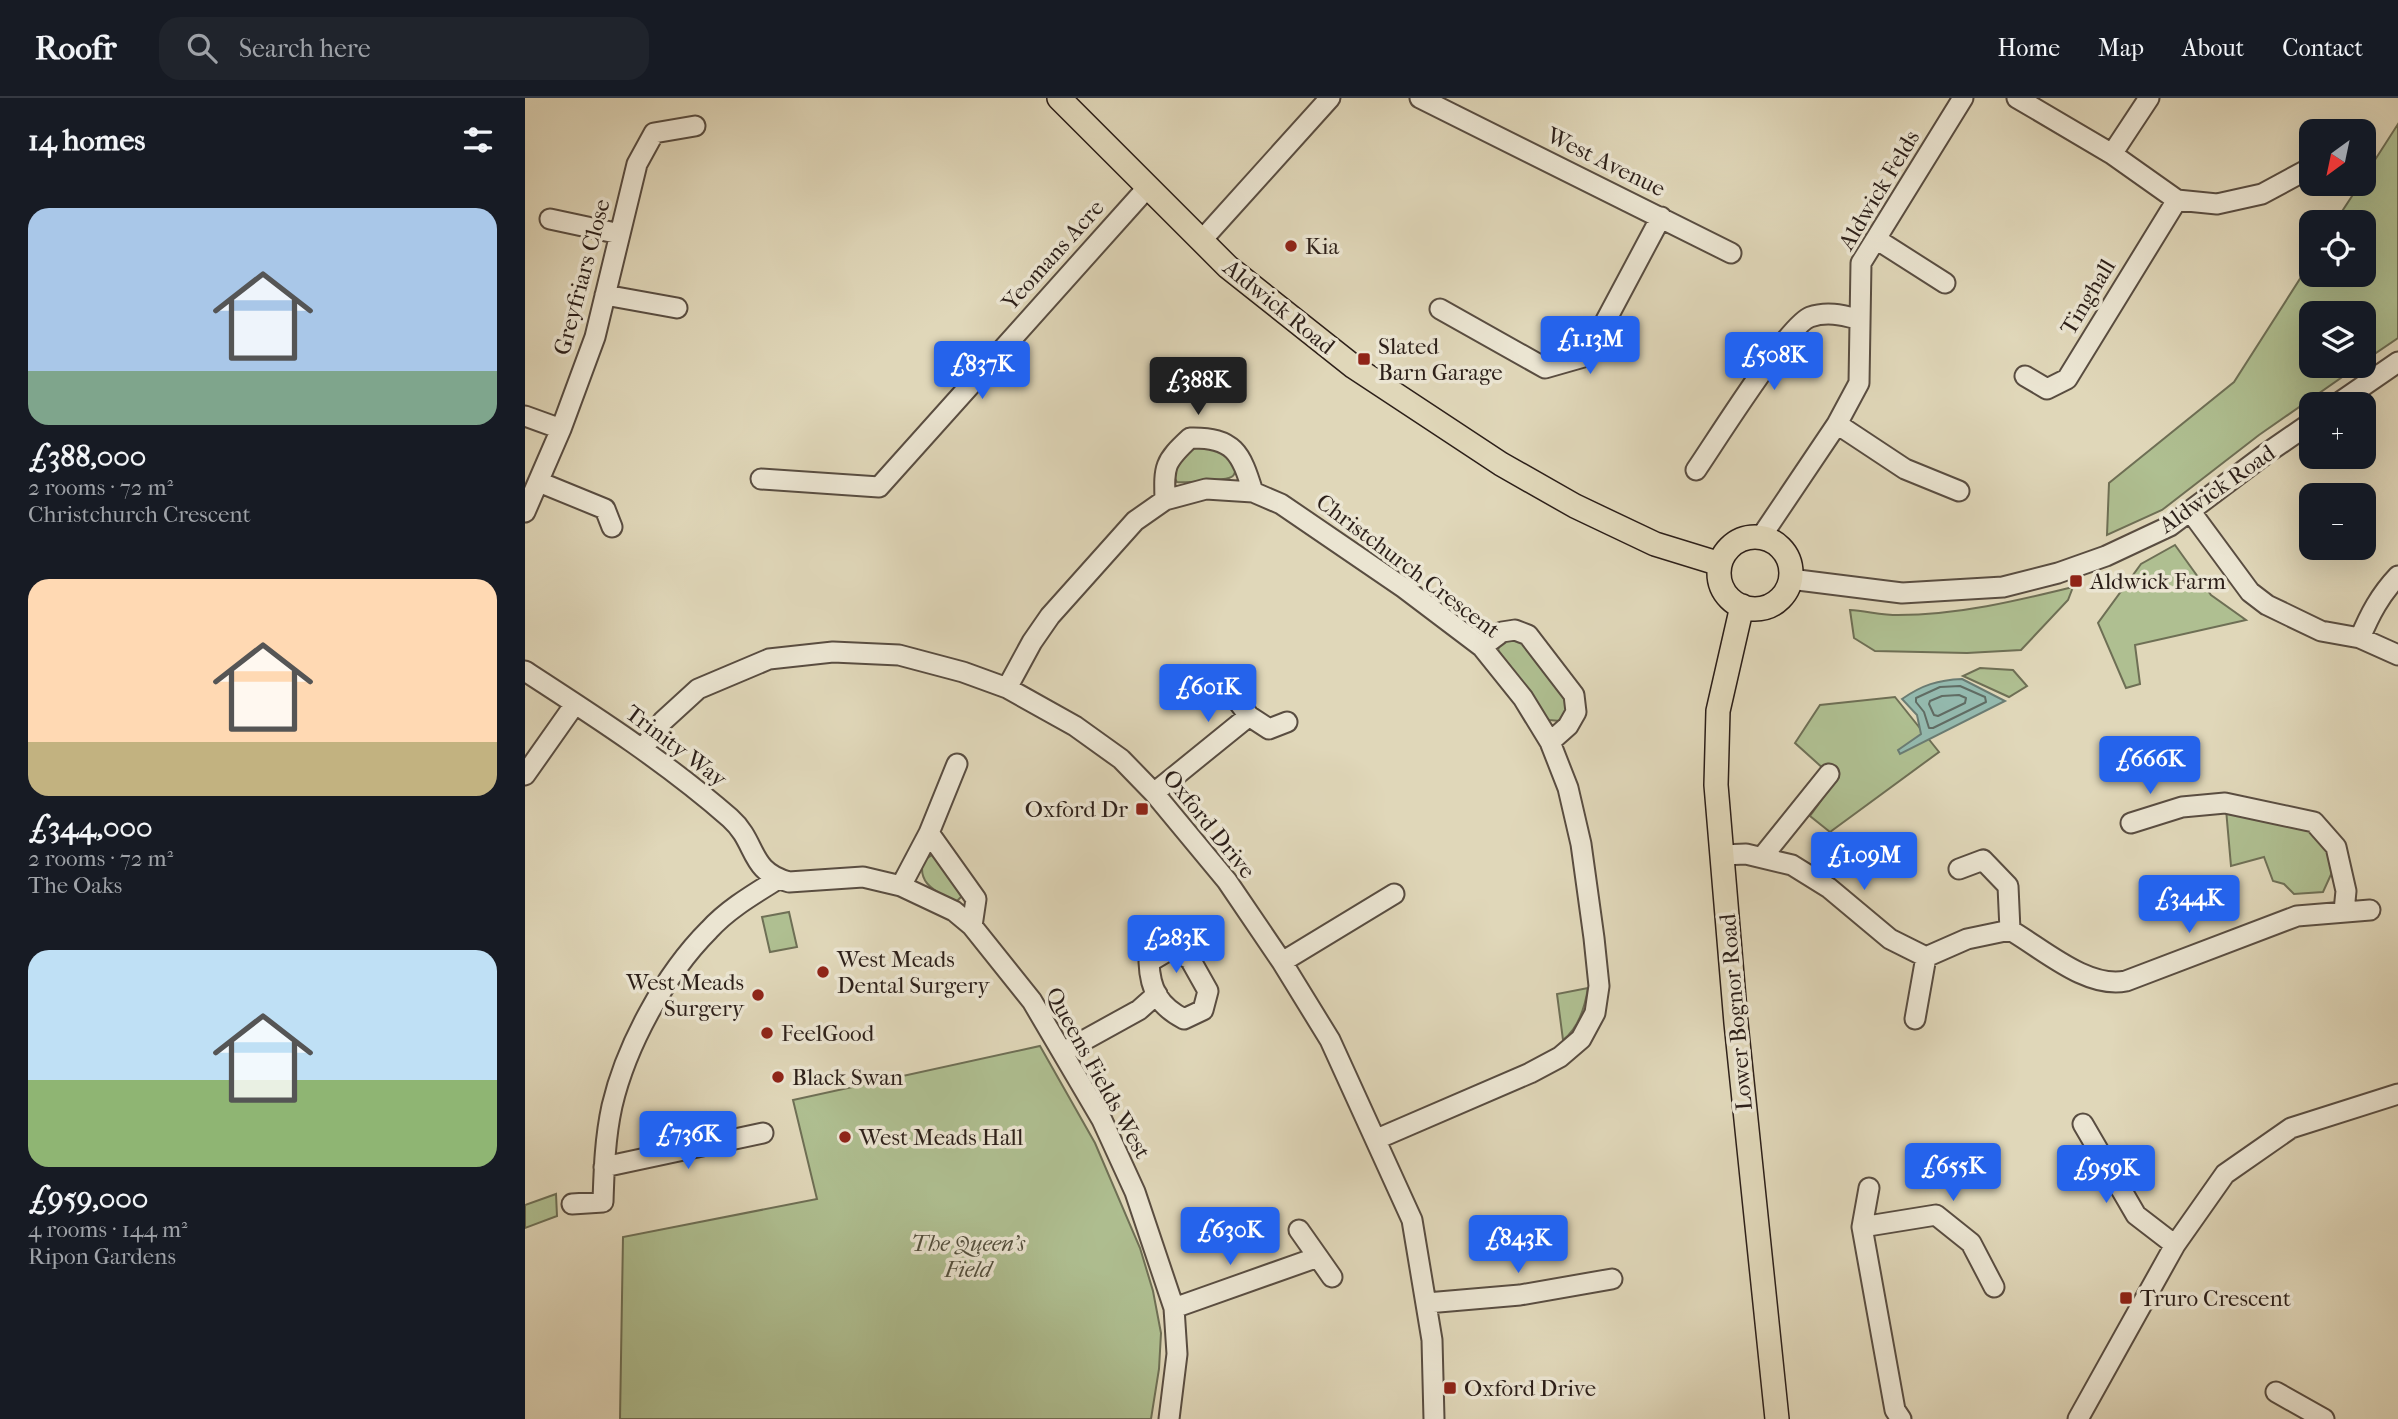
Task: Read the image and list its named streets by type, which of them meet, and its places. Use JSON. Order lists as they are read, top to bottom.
{
  "streets": {
    "main road": ["Aldwick Road", "Lower Bognor Road"],
    "street": [
      "West Avenue",
      "Aldwick Felds",
      "Yeomans Acre",
      "Greyfriars Close",
      "Tinghall",
      "Christchurch Crescent",
      "Trinity Way",
      "Oxford Drive",
      "Queens Fields West"
    ]
  },
  "crossings": [
    ["Aldwick Felds", "Aldwick Road"],
    ["Aldwick Felds", "Lower Bognor Road"],
    ["Yeomans Acre", "Aldwick Road"],
    ["Aldwick Road", "Lower Bognor Road"],
    ["Christchurch Crescent", "Oxford Drive"],
    ["Trinity Way", "Oxford Drive"],
    ["Trinity Way", "Queens Fields West"]
  ],
  "parks": ["The Queen's Field"],
  "places": {
    "other": [
      "Kia",
      "West Meads Dental Surgery",
      "West Meads Surgery",
      "FeelGood",
      "Black Swan",
      "West Meads Hall"
    ],
    "transit": [
      "Slated Barn Garage",
      "Aldwick Farm",
      "Oxford Dr",
      "Truro Crescent",
      "Oxford Drive"
    ]
  },
  "north": "bottom left",
  "page": {
    "header": "Roofr",
    "search": "Search here",
    "nav": [
      "Home",
      "Map",
      "About",
      "Contact"
    ],
    "heading": "14 homes",
    "map_buttons": ["+", "−"],
    "list": [
      {
        "name": "£388,000",
        "note": "2 rooms · 72 m² · Christchurch Crescent"
      },
      {
        "name": "£344,000",
        "note": "2 rooms · 72 m² · The Oaks"
      },
      {
        "name": "£959,000",
        "note": "4 rooms · 144 m² · Ripon Gardens"
      }
    ],
    "price": [
      "£1.13M",
      "£508K",
      "£837K",
      "£388K",
      "£601K",
      "£666K",
      "£1.09M",
      "£344K",
      "£283K",
      "£736K",
      "£655K",
      "£959K",
      "£630K",
      "£843K"
    ]
  }
}
